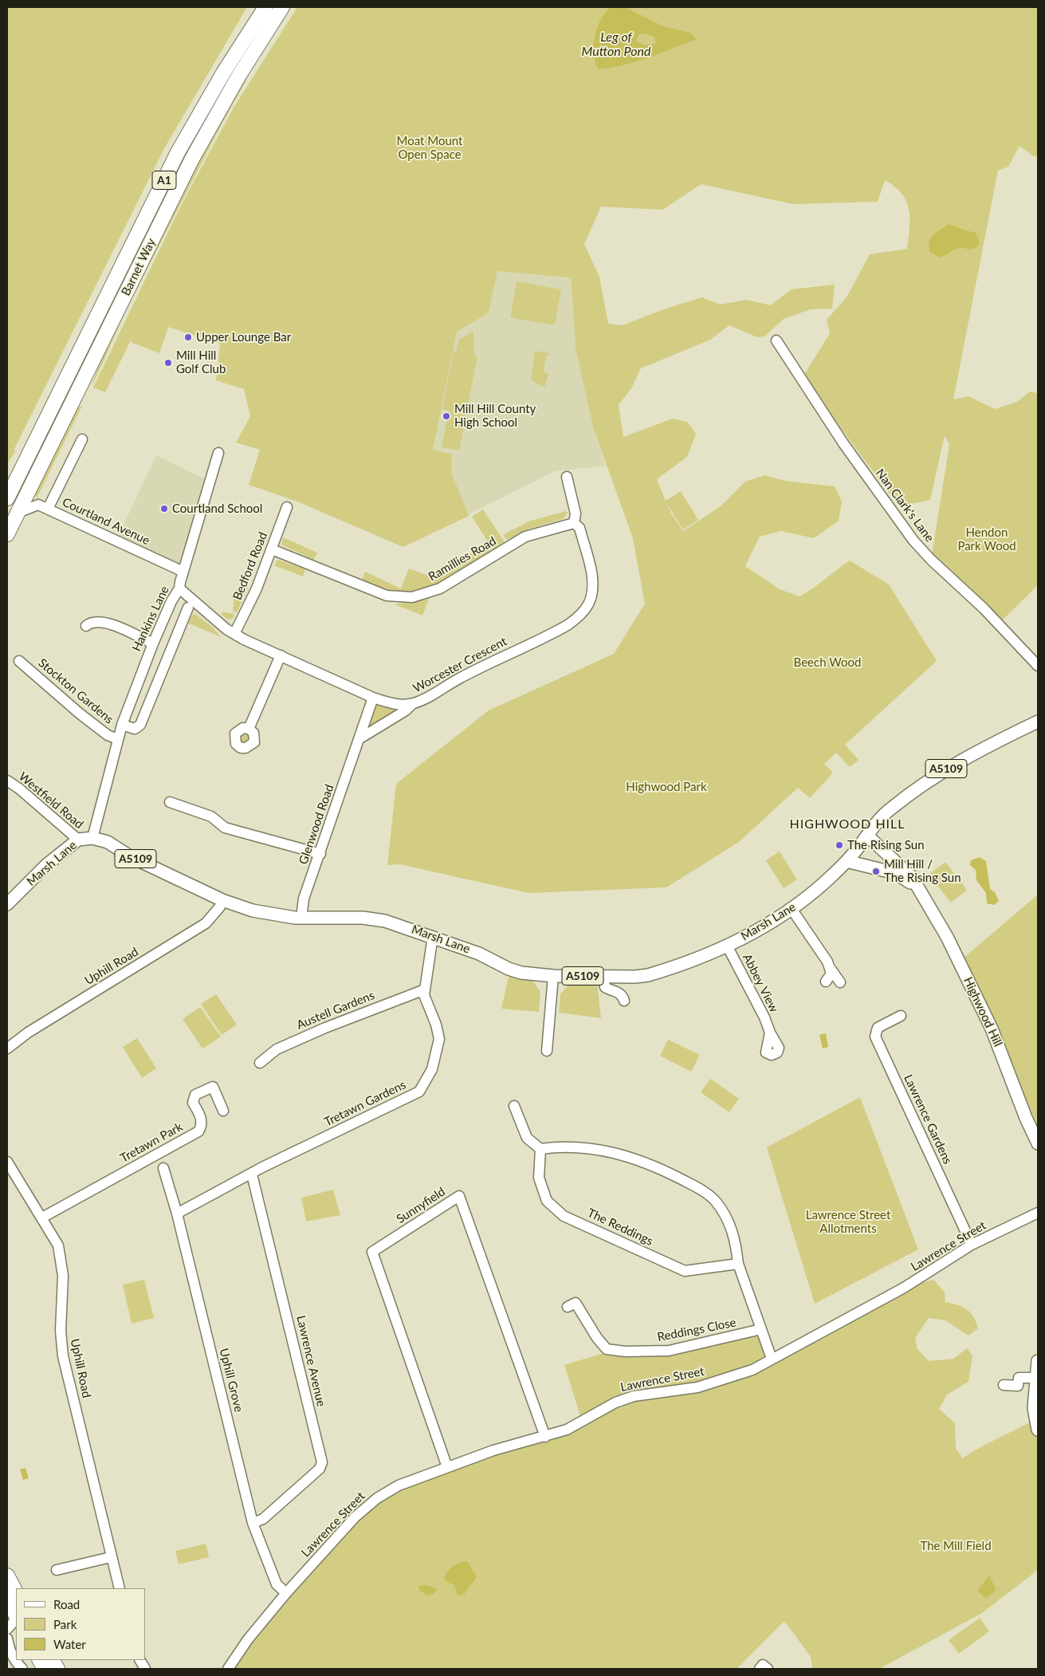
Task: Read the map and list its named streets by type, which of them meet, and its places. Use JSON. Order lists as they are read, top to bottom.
{
  "streets": {
    "highway": ["A1", "Barnet Way"],
    "main road": ["A5109", "Marsh Lane", "Highwood Hill"],
    "street": [
      "Nan Clark's Lane",
      "Courtland Avenue",
      "Ramillies Road",
      "Bedford Road",
      "Hankins Lane",
      "Worcester Crescent",
      "Stockton Gardens",
      "Westfield Road",
      "Glenwood Road",
      "Uphill Road",
      "Abbey View",
      "Austell Gardens",
      "Tretawn Gardens",
      "Lawrence Gardens",
      "Tretawn Park",
      "Sunnyfield",
      "The Reddings",
      "Lawrence Street",
      "Reddings Close",
      "Lawrence Avenue",
      "Uphill Grove"
    ]
  },
  "crossings": [
    ["Courtland Avenue", "Hankins Lane"],
    ["Ramillies Road", "Bedford Road"],
    ["Ramillies Road", "Worcester Crescent"],
    ["Bedford Road", "Worcester Crescent"],
    ["Hankins Lane", "Worcester Crescent"],
    ["Hankins Lane", "Stockton Gardens"],
    ["Hankins Lane", "Marsh Lane"],
    ["Worcester Crescent", "Glenwood Road"],
    ["A5109", "Marsh Lane"],
    ["A5109", "Highwood Hill"],
    ["Westfield Road", "Marsh Lane"],
    ["Glenwood Road", "Marsh Lane"],
    ["Marsh Lane", "Uphill Road"],
    ["Marsh Lane", "Abbey View"],
    ["Marsh Lane", "Highwood Hill"],
    ["Marsh Lane", "Tretawn Gardens"],
    ["Uphill Road", "Tretawn Park"],
    ["Austell Gardens", "Tretawn Gardens"],
    ["Tretawn Gardens", "Lawrence Avenue"],
    ["Tretawn Gardens", "Uphill Grove"],
    ["Lawrence Gardens", "Lawrence Street"],
    ["Sunnyfield", "Lawrence Street"],
    ["Lawrence Street", "Uphill Grove"],
    ["Lawrence Avenue", "Uphill Grove"]
  ],
  "districts": ["HIGHWOOD HILL"],
  "water": ["Leg of Mutton Pond"],
  "parks": [
    "Moat Mount Open Space",
    "Hendon Park Wood",
    "Beech Wood",
    "Highwood Park",
    "Lawrence Street Allotments",
    "The Mill Field"
  ],
  "places": [
    "Upper Lounge Bar",
    "Mill Hill Golf Club",
    "Mill Hill County High School",
    "Courtland School",
    "The Rising Sun",
    "Mill Hill / The Rising Sun"
  ],
  "legend": ["Road", "Park", "Water"]
}
